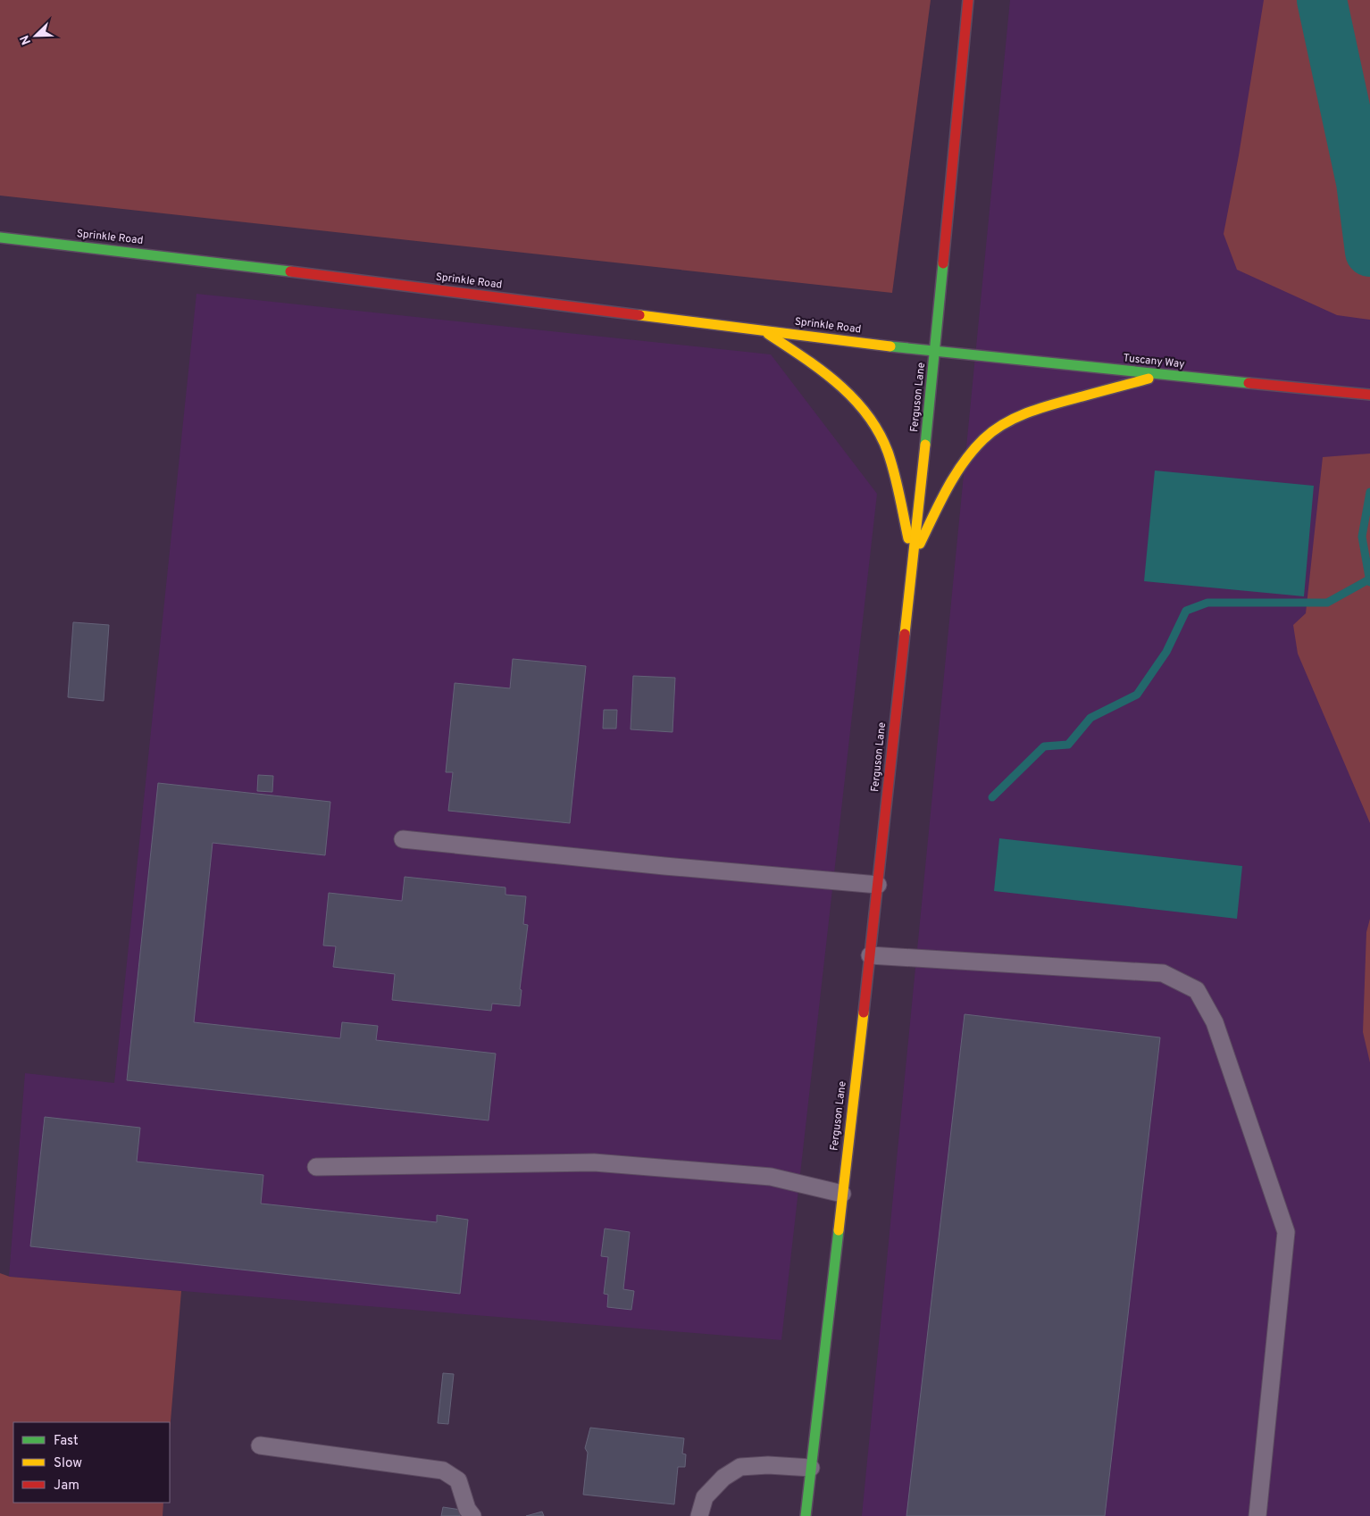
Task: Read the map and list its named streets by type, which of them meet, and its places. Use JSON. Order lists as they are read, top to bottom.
{
  "streets": {
    "street": ["Sprinkle Road", "Tuscany Way", "Ferguson Lane"]
  },
  "crossings": [
    ["Sprinkle Road", "Tuscany Way"],
    ["Sprinkle Road", "Ferguson Lane"],
    ["Tuscany Way", "Ferguson Lane"]
  ],
  "legend": ["Fast", "Slow", "Jam"],
  "north": "bottom left"
}
